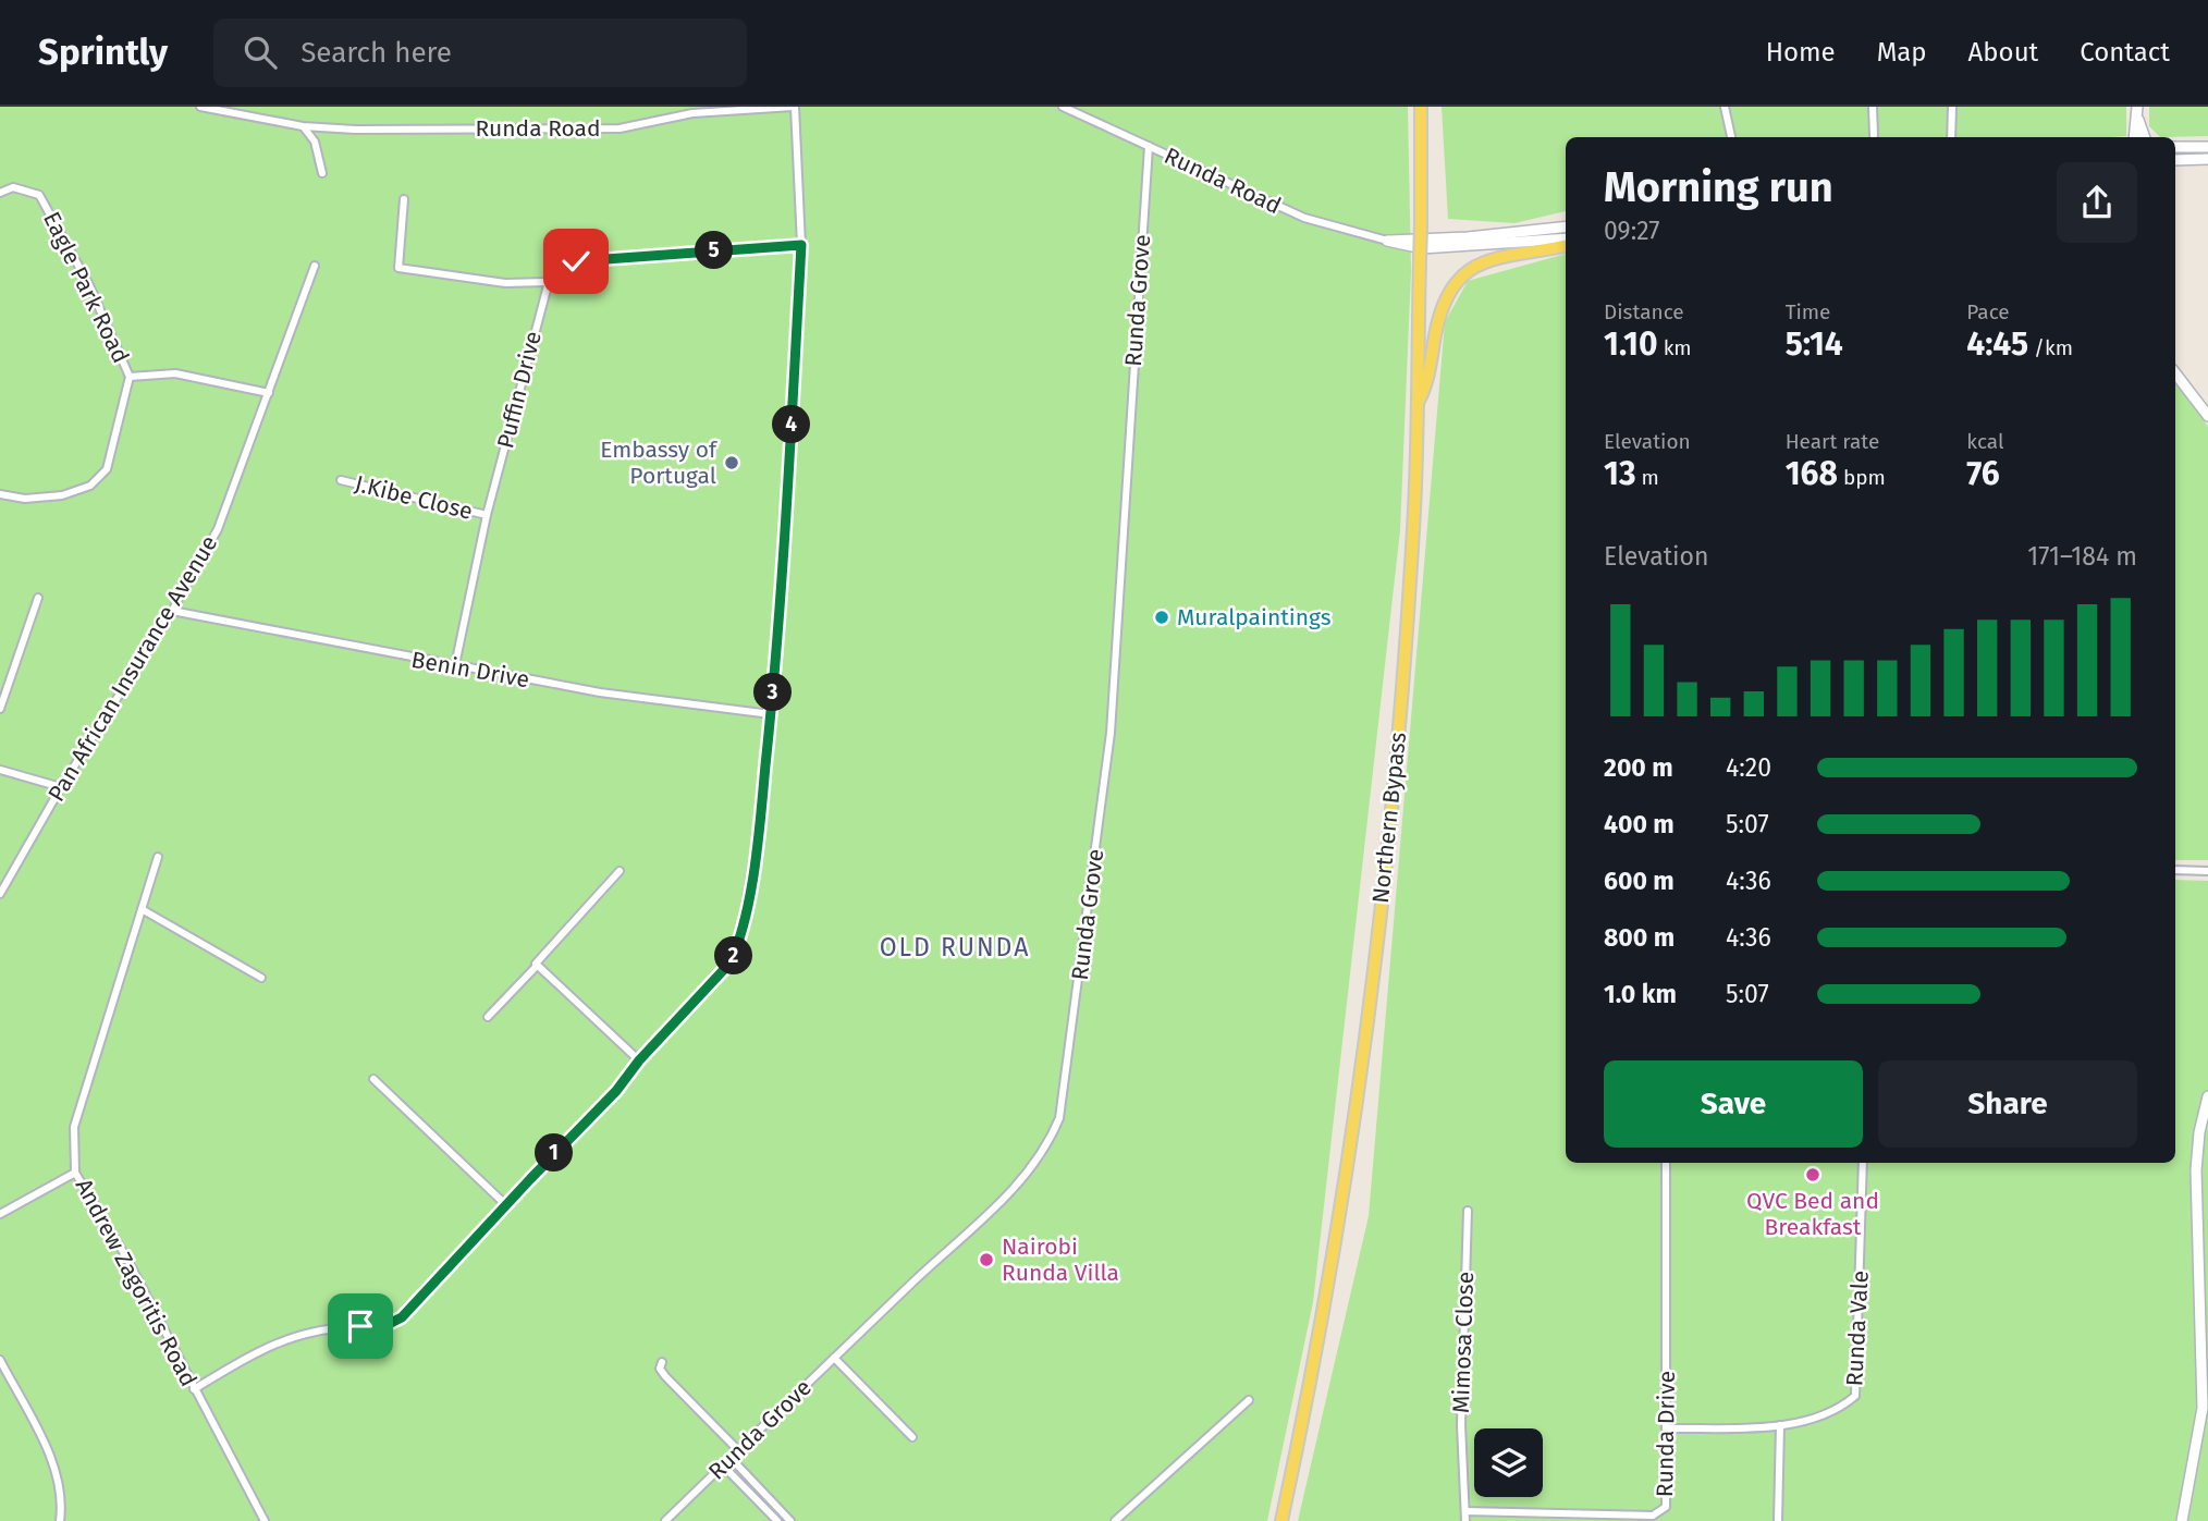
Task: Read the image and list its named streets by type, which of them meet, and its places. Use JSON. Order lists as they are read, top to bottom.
{
  "streets": {
    "main road": ["Northern Bypass"],
    "street": [
      "Runda Road",
      "Eagle Park Road",
      "Runda Grove",
      "Puffin Drive",
      "J.Kibe Close",
      "Pan African Insurance Avenue",
      "Benin Drive",
      "Andrew Zagoritis Road",
      "Runda Vale",
      "Mimosa Close",
      "Runda Drive"
    ]
  },
  "crossings": [
    ["Runda Road", "Runda Grove"],
    ["Eagle Park Road", "Pan African Insurance Avenue"],
    ["Puffin Drive", "J.Kibe Close"],
    ["Puffin Drive", "Benin Drive"],
    ["Pan African Insurance Avenue", "Benin Drive"],
    ["Runda Vale", "Runda Drive"],
    ["Mimosa Close", "Runda Drive"]
  ],
  "districts": ["OLD RUNDA"],
  "places": [
    "Embassy of Portugal",
    "Muralpaintings",
    "QVC Bed and Breakfast",
    "Nairobi Runda Villa"
  ],
  "page": {
    "header": "Sprintly",
    "search": "Search here",
    "nav": [
      "Home",
      "Map",
      "About",
      "Contact"
    ],
    "heading": ["Morning run", "09:27"],
    "pins": [
      "5",
      "4",
      "3",
      "2",
      "1"
    ],
    "stats": [
      ["Distance", "1.10 km"],
      ["Time", "5:14"],
      ["Pace", "4:45 /km"],
      ["Elevation", "13 m"],
      ["Heart rate", "168 bpm"],
      ["kcal", "76"]
    ],
    "chart": ["Elevation", "171–184 m"],
    "list": [
      {
        "name": "200 m",
        "note": "4:20"
      },
      {
        "name": "400 m",
        "note": "5:07"
      },
      {
        "name": "600 m",
        "note": "4:36"
      },
      {
        "name": "800 m",
        "note": "4:36"
      },
      {
        "name": "1.0 km",
        "note": "5:07"
      }
    ],
    "buttons": ["Save", "Share"]
  }
}
